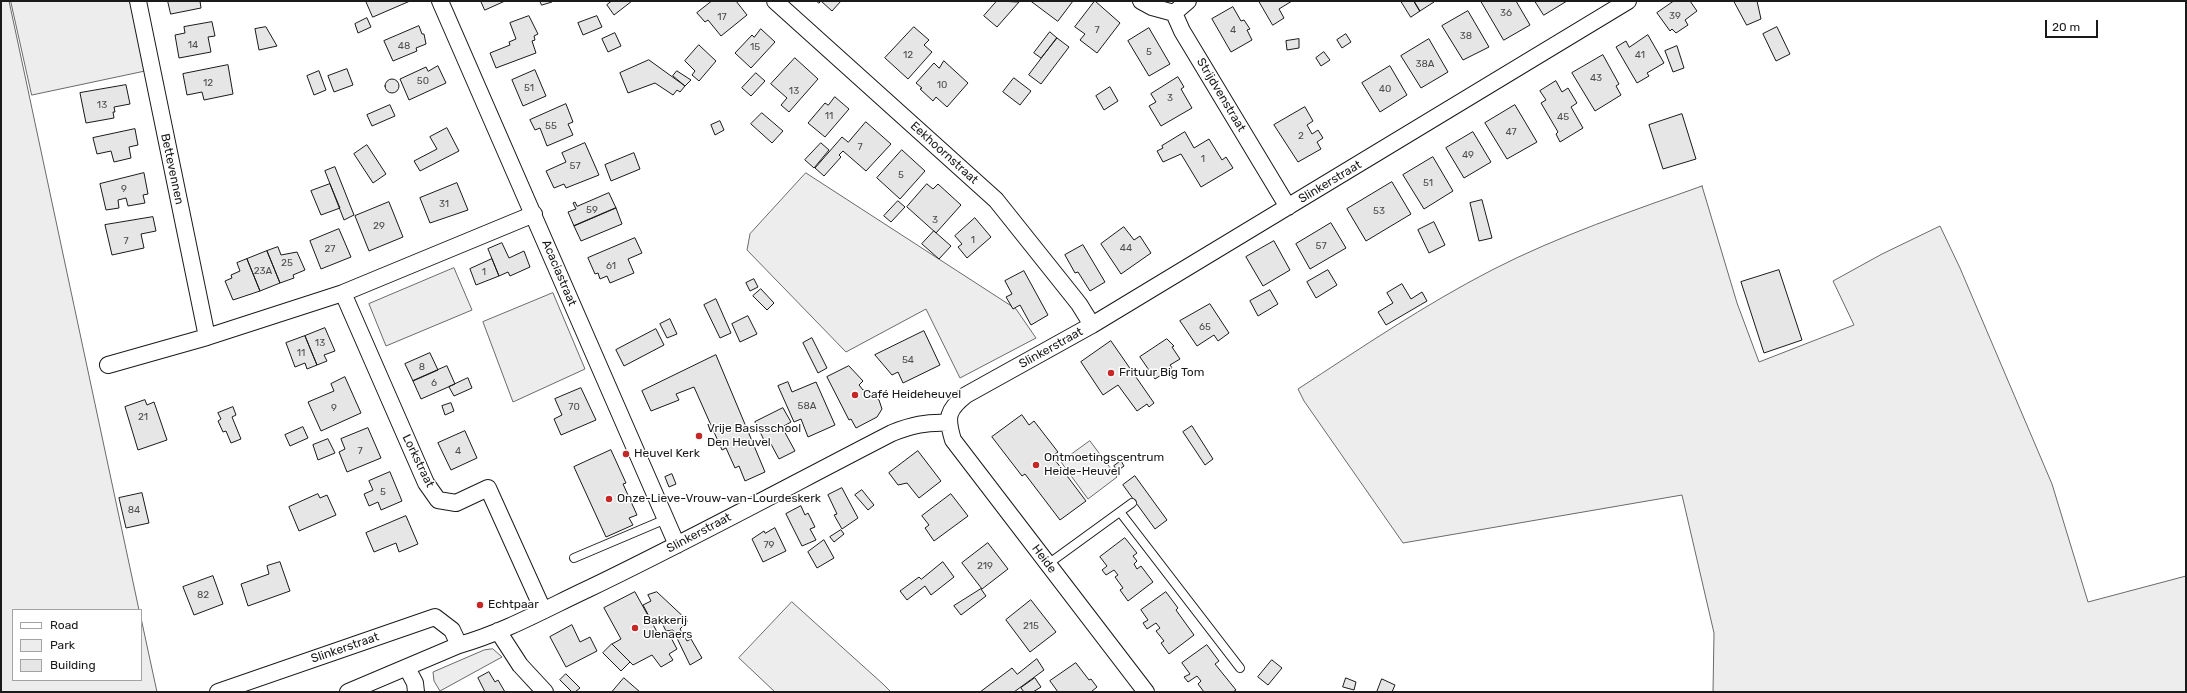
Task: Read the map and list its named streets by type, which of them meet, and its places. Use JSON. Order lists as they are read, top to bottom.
{
  "streets": {
    "street": [
      "Strijdvenstraat",
      "Eekhoornstraat",
      "Bettevennen",
      "Slinkerstraat",
      "Acaciastraat",
      "Lorkstraat",
      "Heide"
    ]
  },
  "crossings": [
    ["Strijdvenstraat", "Slinkerstraat"],
    ["Eekhoornstraat", "Slinkerstraat"],
    ["Slinkerstraat", "Acaciastraat"],
    ["Slinkerstraat", "Lorkstraat"],
    ["Slinkerstraat", "Heide"]
  ],
  "places": [
    "Frituur Big Tom",
    "Café Heideheuvel",
    "Vrije Basisschool Den Heuvel",
    "Heuvel Kerk",
    "Ontmoetingscentrum Heide-Heuvel",
    "Onze-Lieve-Vrouw-van-Lourdeskerk",
    "Echtpaar",
    "Bakkerij Ulenaers"
  ],
  "house_numbers": [
    "36",
    "39",
    "17",
    "7",
    "4",
    "38",
    "14",
    "48",
    "15",
    "5",
    "12",
    "41",
    "38A",
    "43",
    "50",
    "12",
    "10",
    "51",
    "40",
    "13",
    "3",
    "13",
    "11",
    "45",
    "55",
    "47",
    "2",
    "7",
    "49",
    "1",
    "57",
    "5",
    "51",
    "9",
    "31",
    "59",
    "53",
    "3",
    "29",
    "1",
    "7",
    "57",
    "44",
    "27",
    "25",
    "61",
    "23A",
    "1",
    "65",
    "13",
    "11",
    "54",
    "8",
    "6",
    "58A",
    "70",
    "9",
    "21",
    "7",
    "4",
    "5",
    "84",
    "79",
    "219",
    "82",
    "215"
  ],
  "legend": ["Road", "Park", "Building"],
  "scale_bar": "20 m"
}
